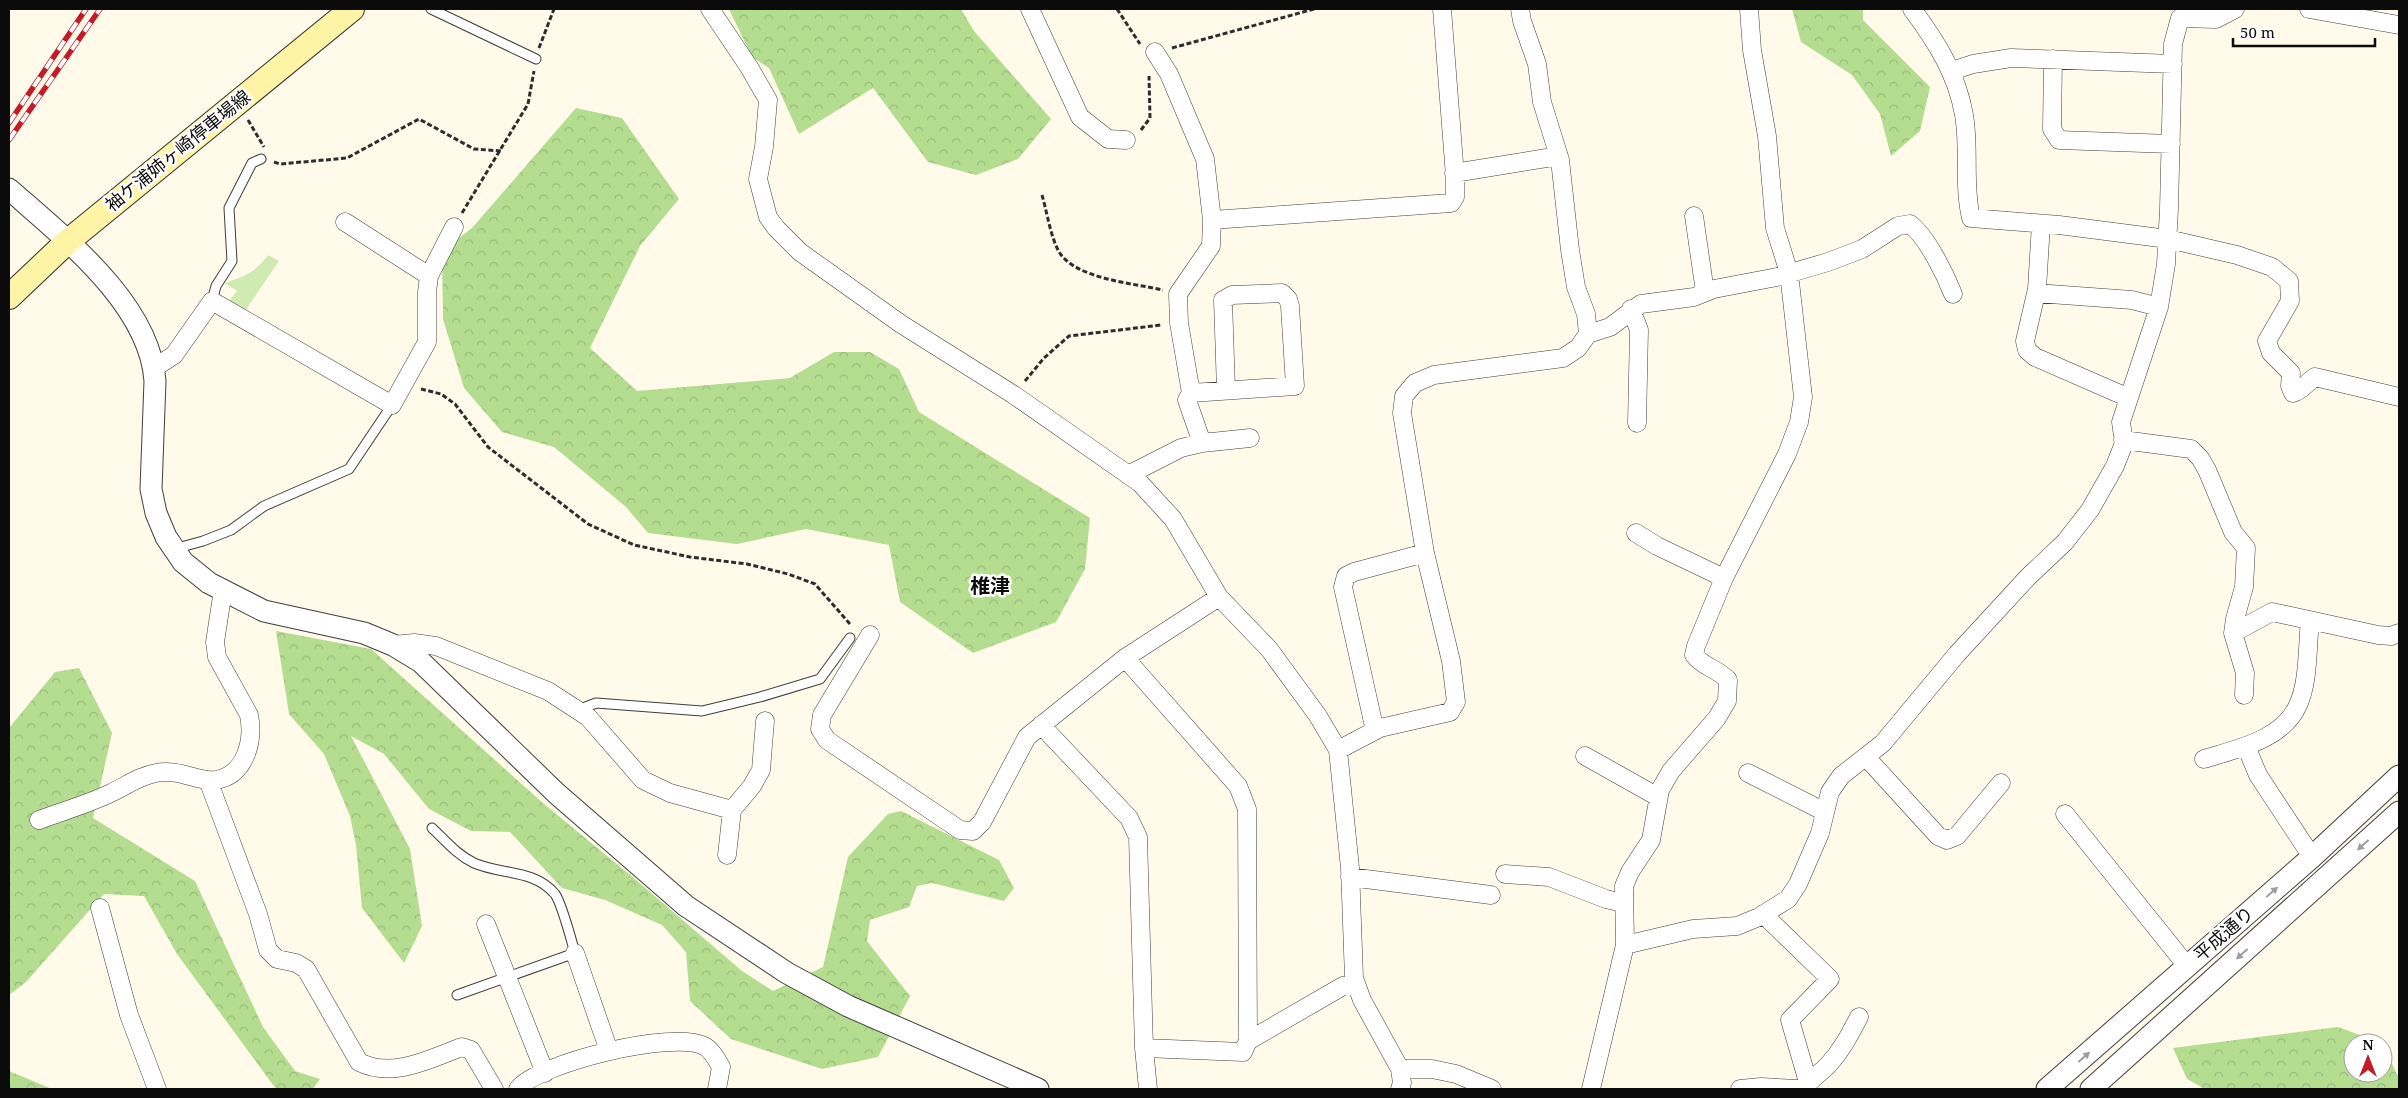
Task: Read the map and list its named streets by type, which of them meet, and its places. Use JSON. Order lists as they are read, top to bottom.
{
  "streets": {
    "main road": ["袖ケ浦姉ヶ崎停車場線"],
    "street": ["平成通り"]
  },
  "districts": ["椎津"],
  "scale_bar": "50 m",
  "north": "top"
}
